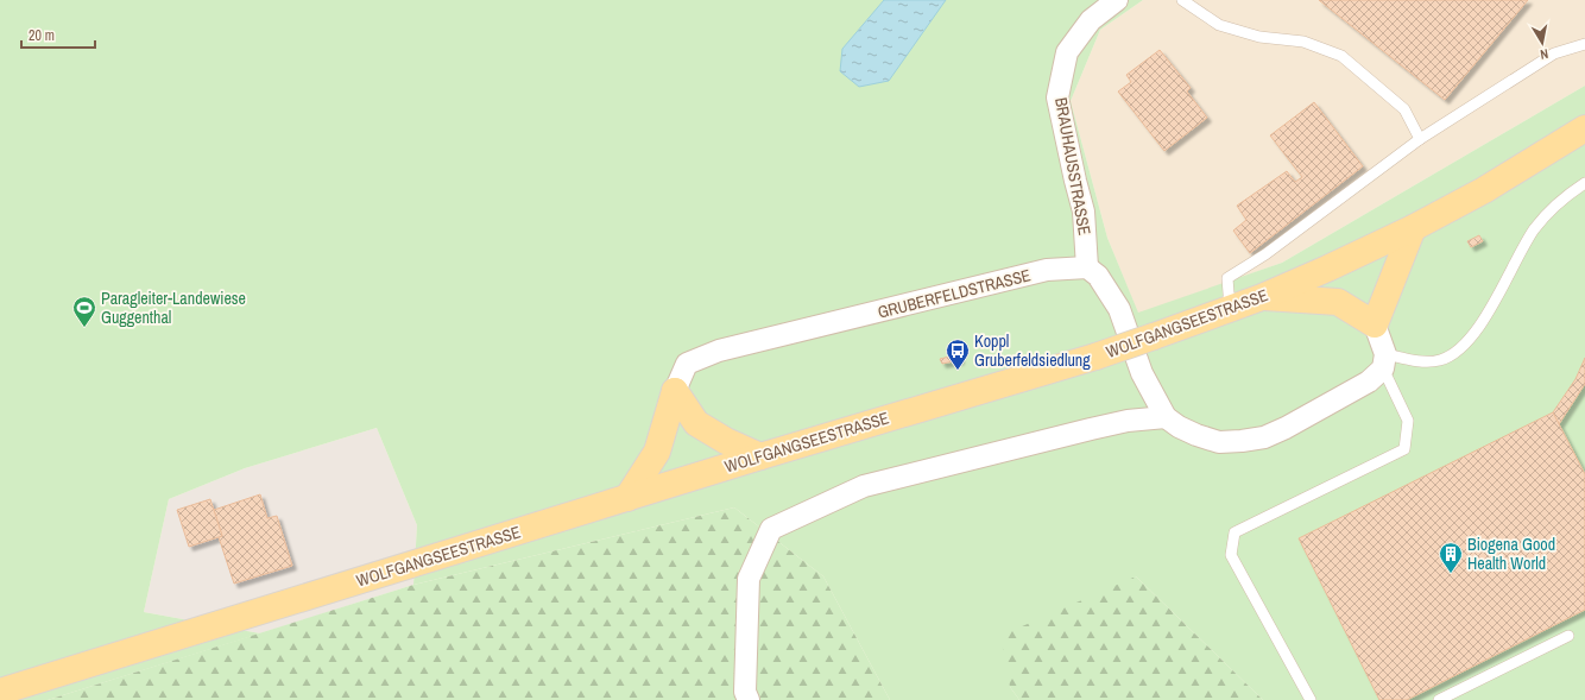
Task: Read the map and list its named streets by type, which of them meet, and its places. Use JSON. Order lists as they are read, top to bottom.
{
  "streets": {
    "main road": ["WOLFGANGSEESTRASSE"],
    "street": ["BRAUHAUSSTRASSE", "GRUBERFELDSTRASSE"]
  },
  "crossings": [
    ["BRAUHAUSSTRASSE", "GRUBERFELDSTRASSE"]
  ],
  "places": {
    "sports": ["Paragleiter-Landewiese Guggenthal"],
    "bus stop": ["Koppl Gruberfeldsiedlung"],
    "building": ["Biogena Good Health World"]
  },
  "scale_bar": "20 m",
  "north": "bottom"
}
